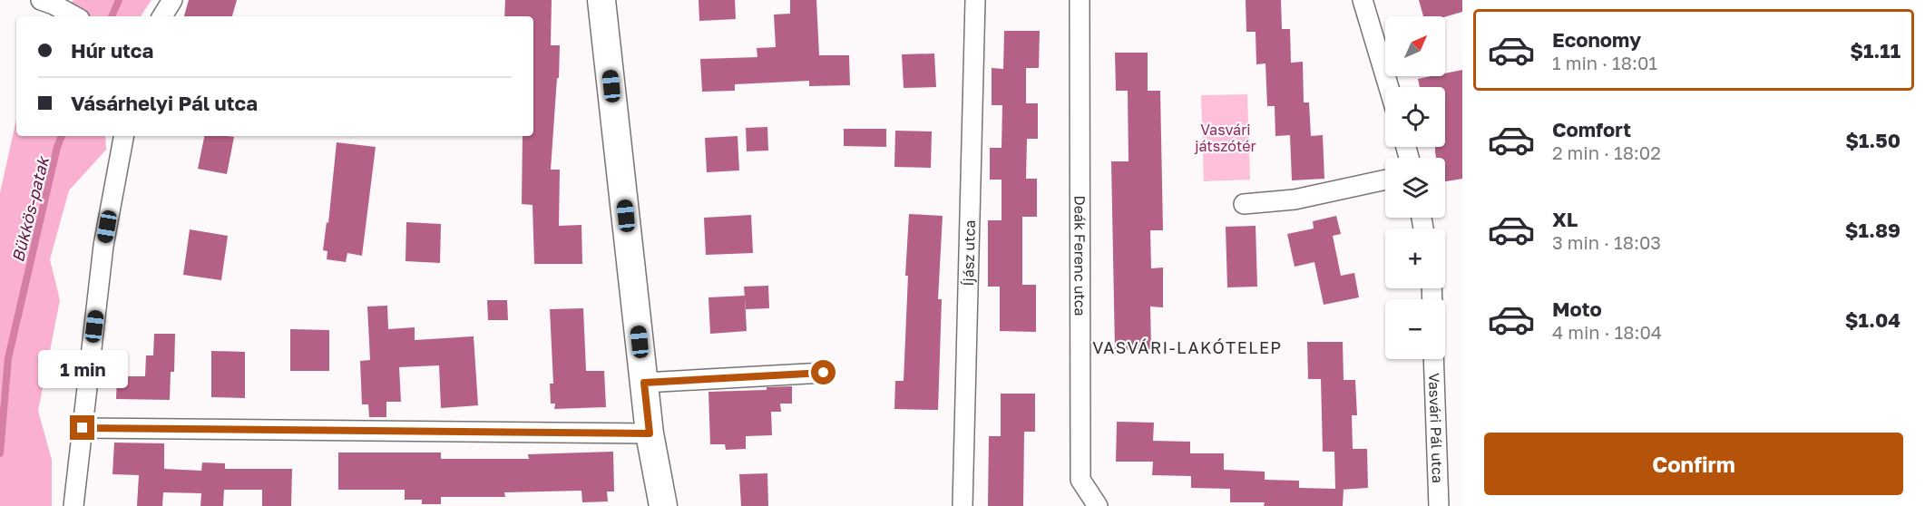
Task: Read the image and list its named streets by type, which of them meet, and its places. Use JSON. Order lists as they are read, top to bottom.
{
  "streets": {
    "street": ["Íjász utca", "Deák Ferenc utca", "Vasvári Pál utca"]
  },
  "districts": ["VASVÁRI-LAKÓTELEP"],
  "water": ["Bükkös-patak"],
  "parks": ["Vasvári játszótér"],
  "north": "top right",
  "page": {
    "list": [
      {
        "name": "Economy",
        "note": "1 min · 18:01",
        "value": "$1.11"
      },
      {
        "name": "Comfort",
        "note": "2 min · 18:02",
        "value": "$1.50"
      },
      {
        "name": "XL",
        "note": "3 min · 18:03",
        "value": "$1.89"
      },
      {
        "name": "Moto",
        "note": "4 min · 18:04",
        "value": "$1.04"
      }
    ],
    "map_buttons": ["+", "−"],
    "banner": ["Húr utca", "Vásárhelyi Pál utca"],
    "bubble": "1 min",
    "buttons": "Confirm"
  }
}
